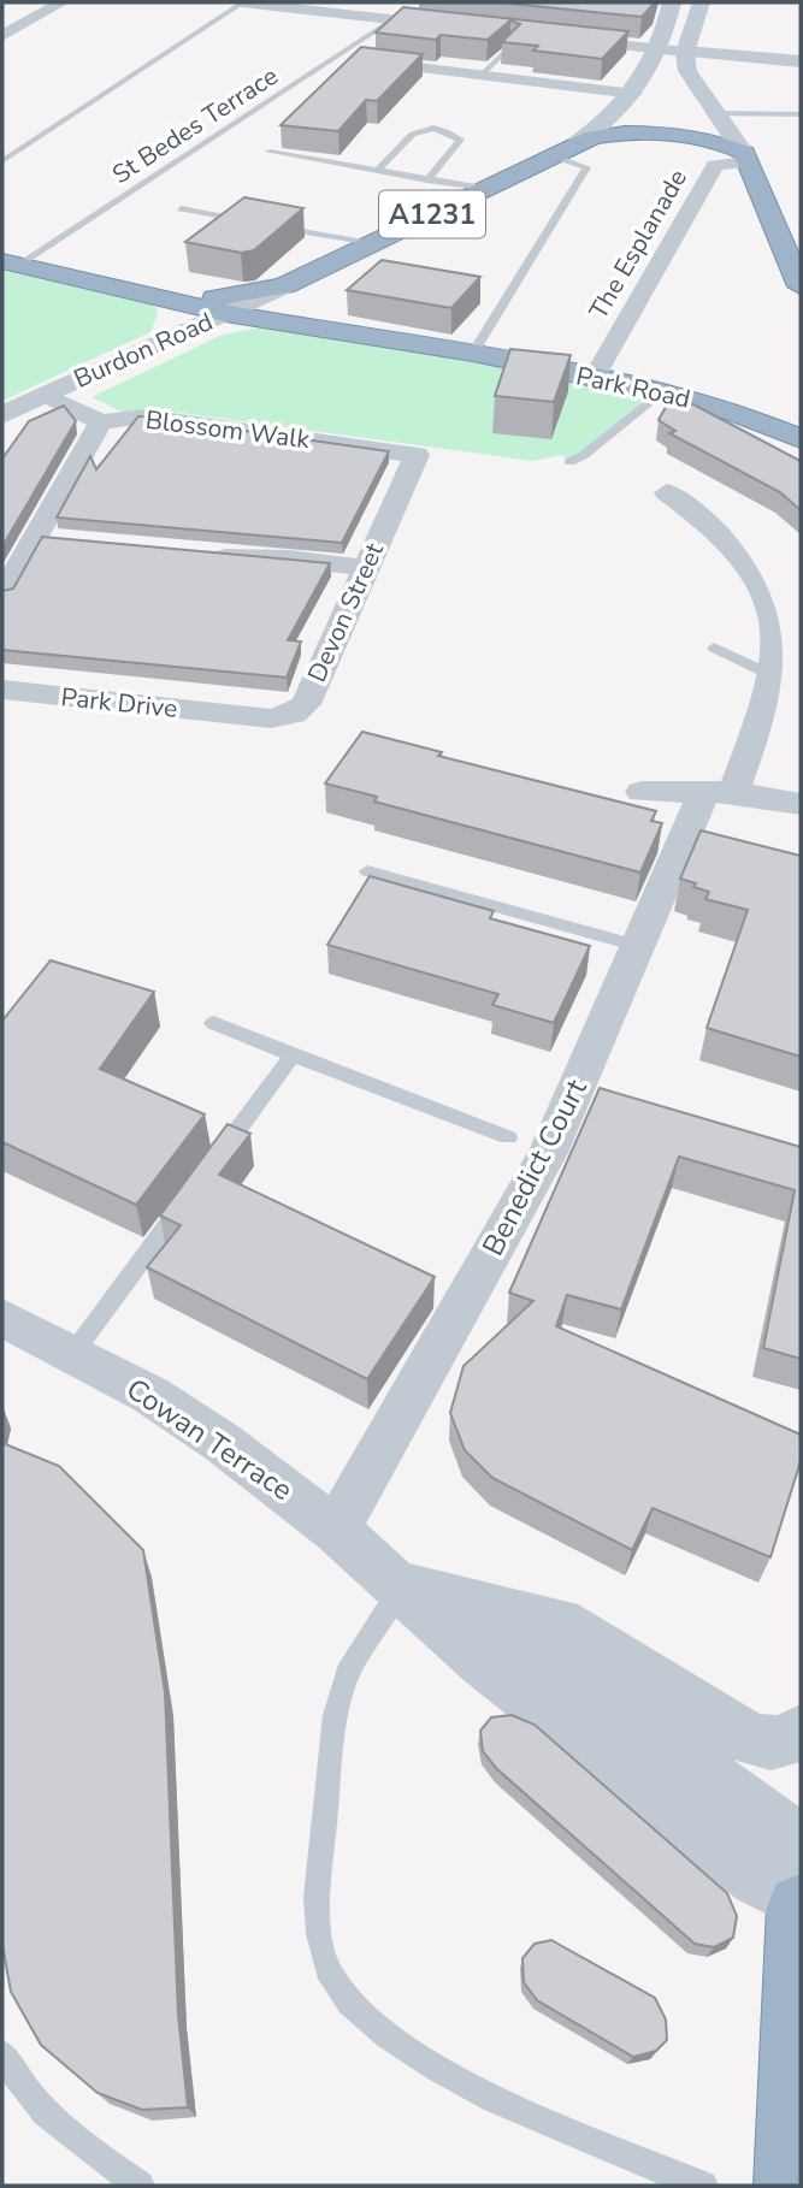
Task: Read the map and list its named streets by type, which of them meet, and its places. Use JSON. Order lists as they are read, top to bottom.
{
  "streets": {
    "highway": ["A1231", "Burdon Road", "Park Road"],
    "street": [
      "The Esplanade",
      "Blossom Walk",
      "Devon Street",
      "Park Drive",
      "Benedict Court",
      "Cowan Terrace"
    ],
    "lane": ["St Bedes Terrace"]
  },
  "crossings": [
    ["St Bedes Terrace", "Park Road"],
    ["A1231", "The Esplanade"],
    ["A1231", "Burdon Road"],
    ["A1231", "Park Road"],
    ["The Esplanade", "Park Road"],
    ["Burdon Road", "Park Road"],
    ["Burdon Road", "Blossom Walk"],
    ["Blossom Walk", "Devon Street"],
    ["Devon Street", "Park Drive"],
    ["Benedict Court", "Cowan Terrace"]
  ]
}
